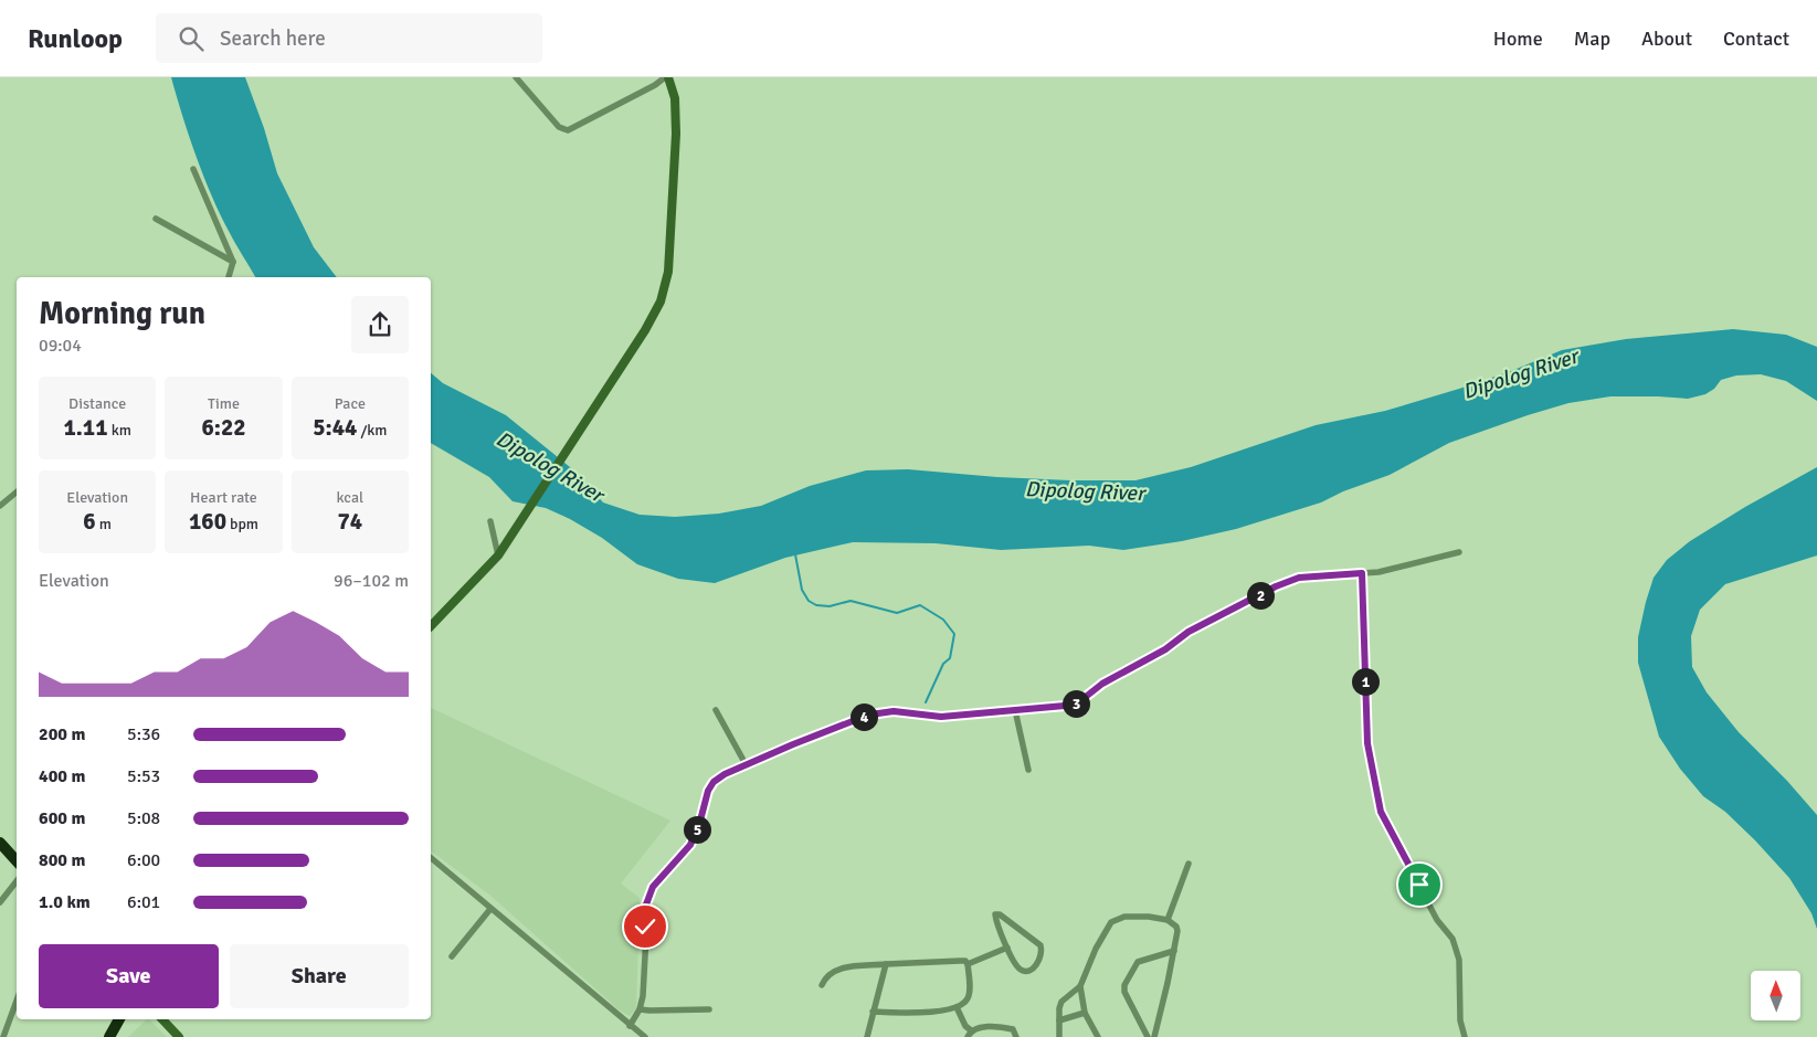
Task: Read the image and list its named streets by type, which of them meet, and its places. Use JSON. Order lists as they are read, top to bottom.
{
  "water": ["Dipolog River"],
  "north": "top",
  "page": {
    "header": "Runloop",
    "search": "Search here",
    "nav": [
      "Home",
      "Map",
      "About",
      "Contact"
    ],
    "heading": ["Morning run", "09:04"],
    "stats": [
      ["Distance", "1.11 km"],
      ["Time", "6:22"],
      ["Pace", "5:44 /km"],
      ["Elevation", "6 m"],
      ["Heart rate", "160 bpm"],
      ["kcal", "74"]
    ],
    "chart": ["Elevation", "96–102 m"],
    "pins": [
      "2",
      "1",
      "3",
      "4",
      "5"
    ],
    "list": [
      {
        "name": "200 m",
        "note": "5:36"
      },
      {
        "name": "400 m",
        "note": "5:53"
      },
      {
        "name": "600 m",
        "note": "5:08"
      },
      {
        "name": "800 m",
        "note": "6:00"
      },
      {
        "name": "1.0 km",
        "note": "6:01"
      }
    ],
    "buttons": ["Save", "Share"]
  }
}
